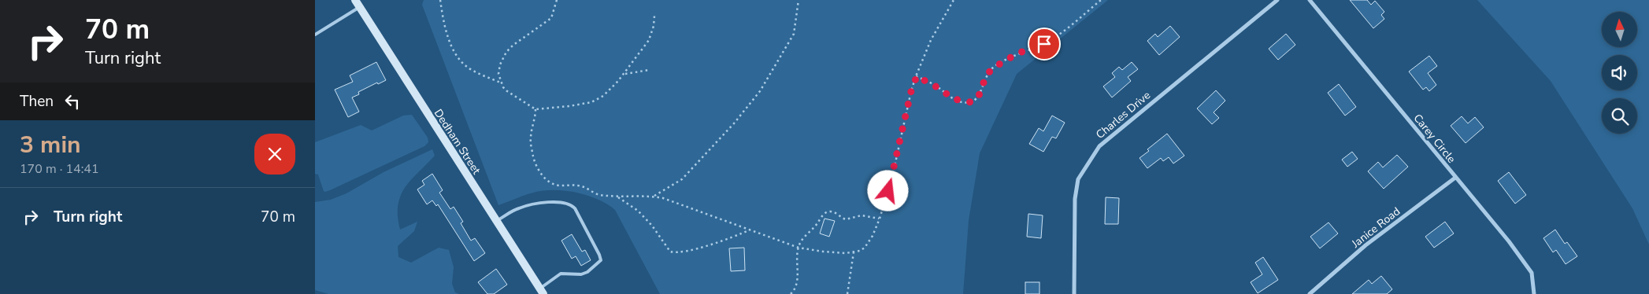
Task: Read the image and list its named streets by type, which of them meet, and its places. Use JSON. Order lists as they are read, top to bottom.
{
  "streets": {
    "main road": ["Dedham Street"],
    "street": ["Charles Drive", "Carey Circle", "Janice Road"]
  },
  "crossings": [
    ["Carey Circle", "Janice Road"]
  ],
  "north": "top",
  "page": {
    "turn": ["70 m", "Turn right"],
    "then": "Then",
    "heading": ["3 min", "170 m · 14:41"],
    "list": [
      {
        "name": "Turn right",
        "value": "70 m"
      }
    ]
  }
}
